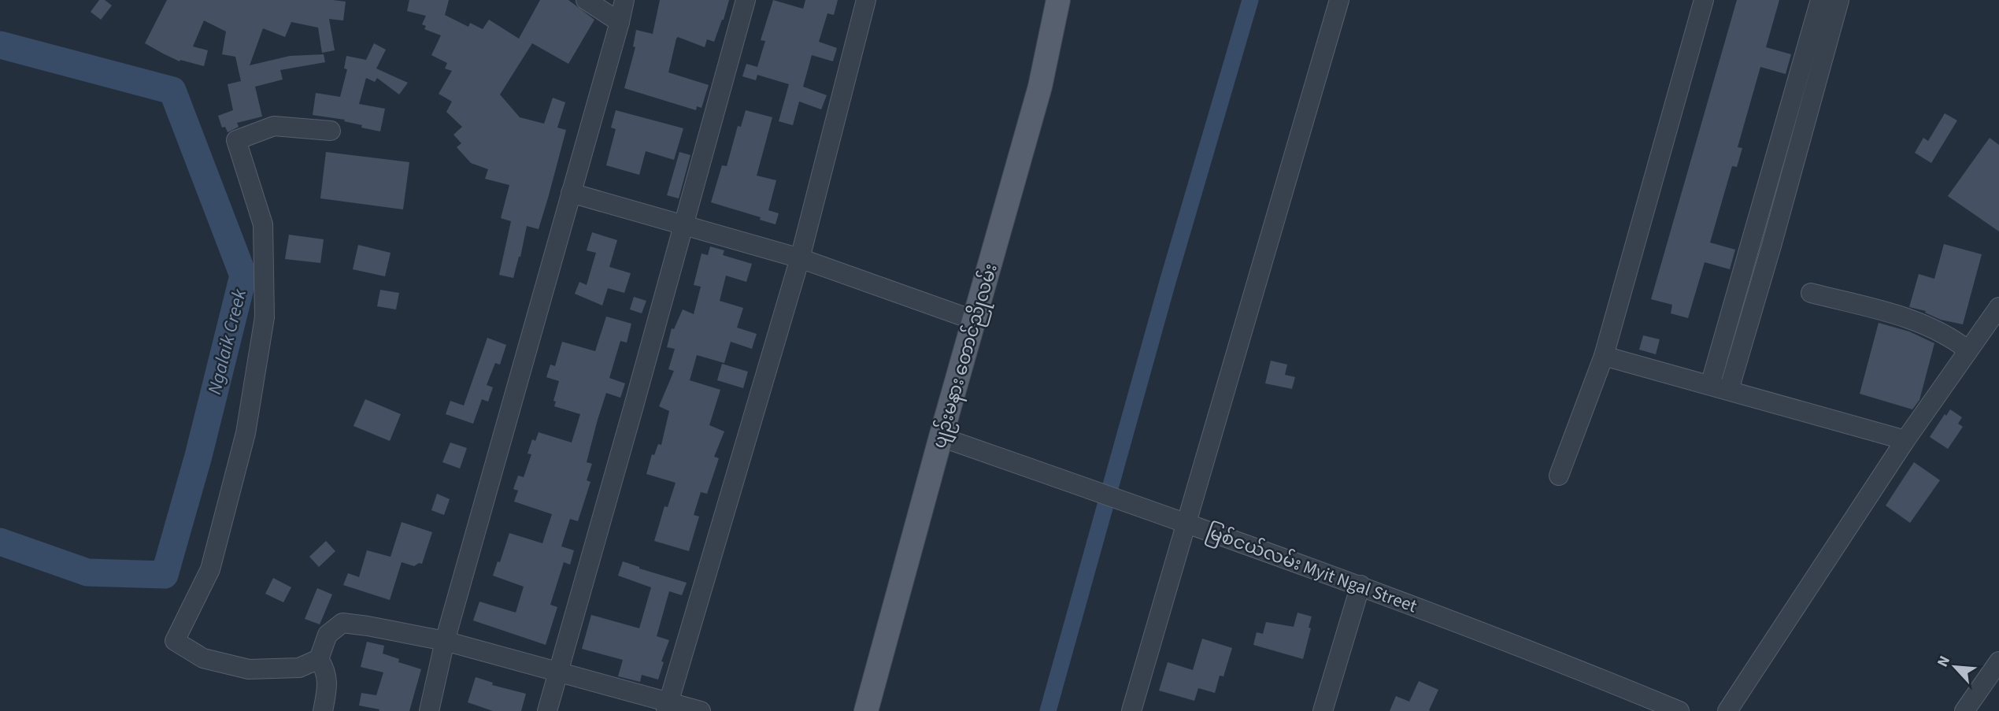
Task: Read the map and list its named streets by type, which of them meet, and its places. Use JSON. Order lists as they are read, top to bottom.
{
  "streets": {
    "main road": ["ပျဉ်းမနား တောင်ညိုလမ်း"],
    "street": ["မြစ်ငယ်လမ်း Myit Ngal Street"]
  },
  "crossings": [
    ["ပျဉ်းမနား တောင်ညိုလမ်း", "မြစ်ငယ်လမ်း Myit Ngal Street"]
  ],
  "water": ["Ngalaik Creek"],
  "north": "top left"
}
